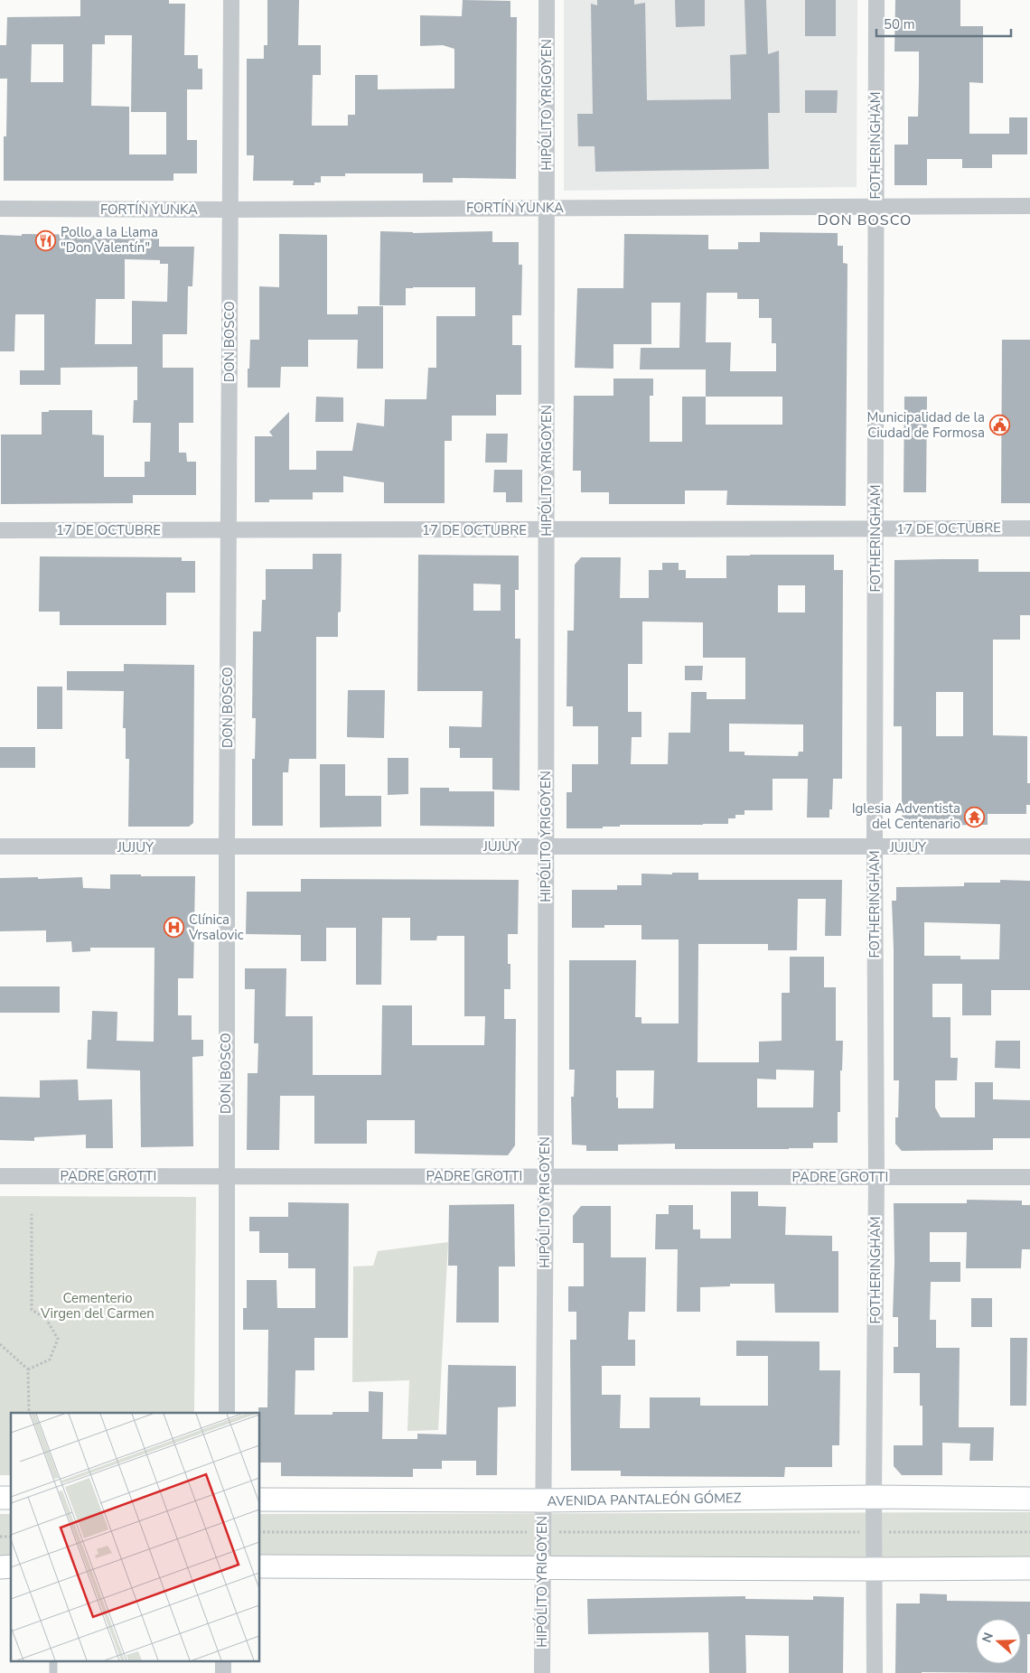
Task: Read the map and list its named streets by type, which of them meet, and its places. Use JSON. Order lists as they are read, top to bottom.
{
  "streets": {
    "main road": ["AVENIDA PANTALEÓN GÓMEZ"],
    "street": [
      "HIPÓLITO YRIGOYEN",
      "FOTHERINGHAM",
      "FORTÍN YUNKA",
      "DON BOSCO",
      "17 DE OCTUBRE",
      "JUJUY",
      "PADRE GROTTI"
    ]
  },
  "crossings": [
    ["HIPÓLITO YRIGOYEN", "FORTÍN YUNKA"],
    ["HIPÓLITO YRIGOYEN", "17 DE OCTUBRE"],
    ["HIPÓLITO YRIGOYEN", "JUJUY"],
    ["HIPÓLITO YRIGOYEN", "PADRE GROTTI"],
    ["HIPÓLITO YRIGOYEN", "AVENIDA PANTALEÓN GÓMEZ"],
    ["FOTHERINGHAM", "FORTÍN YUNKA"],
    ["FOTHERINGHAM", "17 DE OCTUBRE"],
    ["FOTHERINGHAM", "JUJUY"],
    ["FOTHERINGHAM", "PADRE GROTTI"],
    ["FOTHERINGHAM", "AVENIDA PANTALEÓN GÓMEZ"],
    ["FORTÍN YUNKA", "DON BOSCO"],
    ["DON BOSCO", "17 DE OCTUBRE"],
    ["DON BOSCO", "JUJUY"],
    ["DON BOSCO", "PADRE GROTTI"]
  ],
  "districts": ["DON BOSCO"],
  "parks": ["Cementerio Virgen del Carmen"],
  "places": {
    "restaurant": ["Pollo a la Llama \"Don Valentín\""],
    "public building": ["Municipalidad de la Ciudad de Formosa"],
    "temple": ["Iglesia Adventista del Centenario"],
    "hospital": ["Clínica Vrsalovic"]
  },
  "scale_bar": "50 m",
  "north": "left"
}
